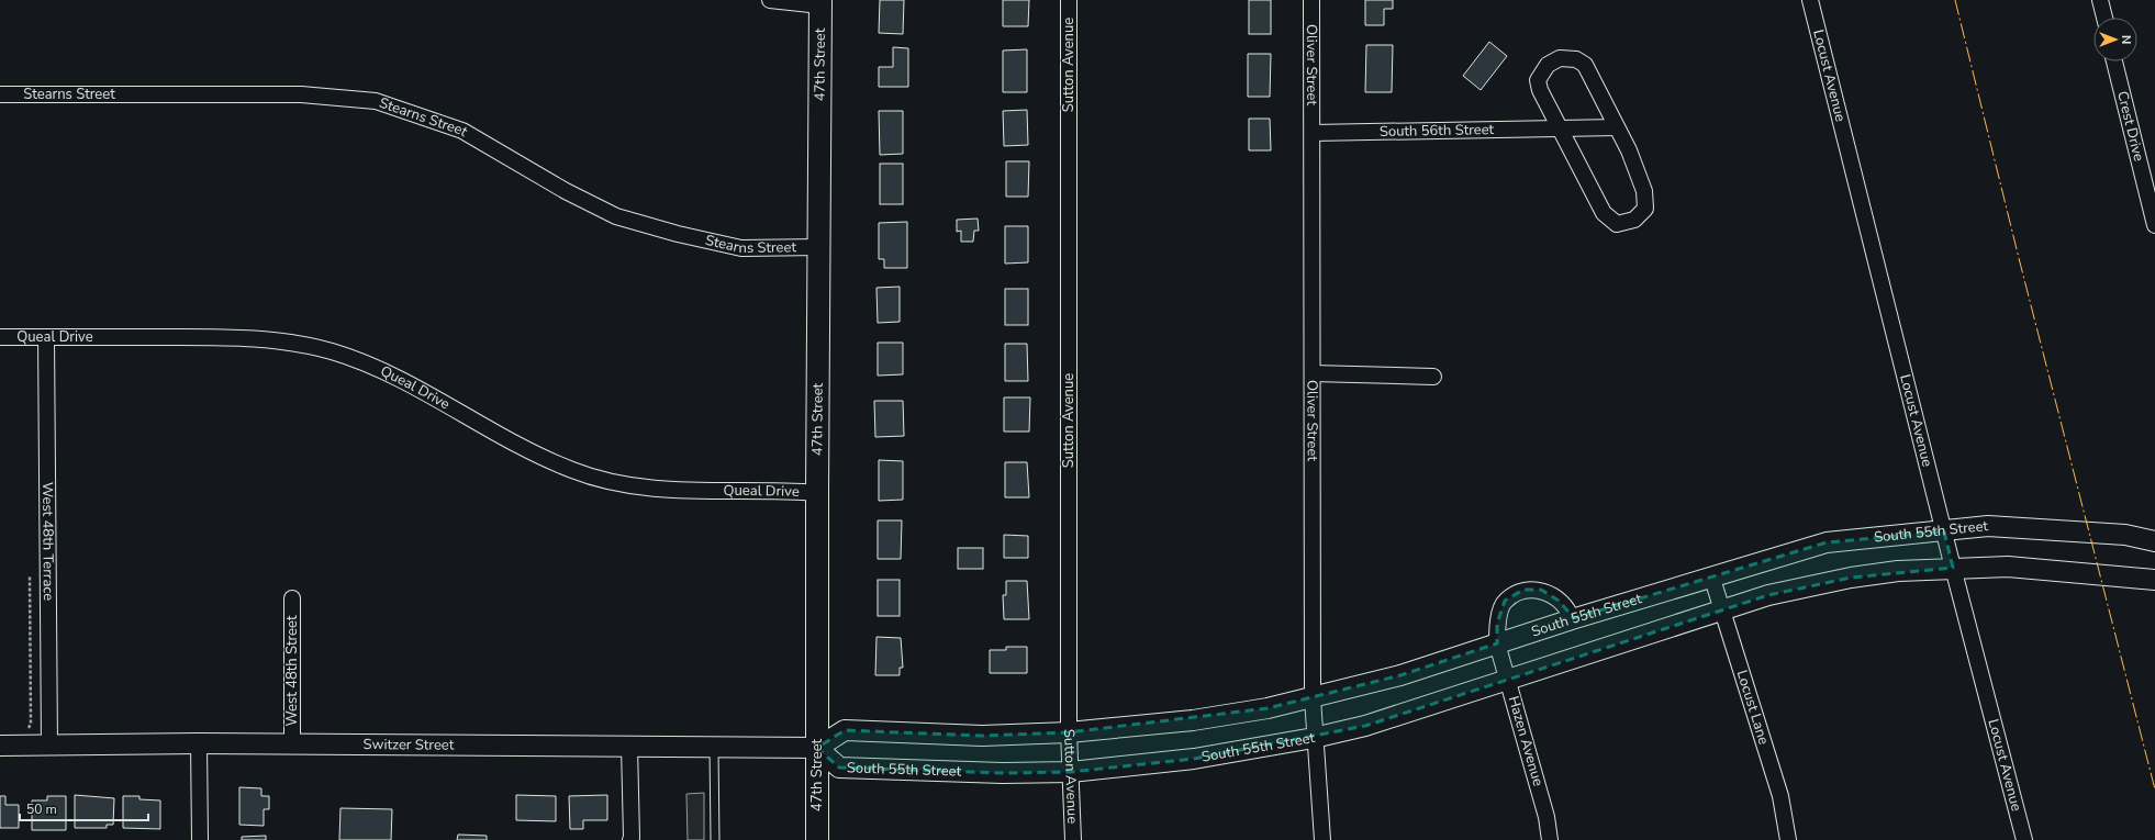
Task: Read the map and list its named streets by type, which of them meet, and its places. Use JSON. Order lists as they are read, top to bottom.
{
  "streets": {
    "main road": ["47th Street"],
    "street": [
      "Sutton Avenue",
      "Oliver Street",
      "Locust Avenue",
      "Stearns Street",
      "Crest Drive",
      "South 56th Street",
      "Queal Drive",
      "South 55th Street",
      "West 48th Terrace",
      "West 48th Street",
      "Locust Lane",
      "Hazen Avenue",
      "Switzer Street"
    ]
  },
  "crossings": [
    ["47th Street", "Stearns Street"],
    ["47th Street", "Queal Drive"],
    ["47th Street", "South 55th Street"],
    ["47th Street", "Switzer Street"],
    ["Sutton Avenue", "South 55th Street"],
    ["Oliver Street", "South 56th Street"],
    ["Oliver Street", "South 55th Street"],
    ["Locust Avenue", "South 55th Street"],
    ["Queal Drive", "West 48th Terrace"],
    ["South 55th Street", "Locust Lane"],
    ["South 55th Street", "Hazen Avenue"],
    ["South 55th Street", "Switzer Street"],
    ["West 48th Terrace", "Switzer Street"],
    ["West 48th Street", "Switzer Street"]
  ],
  "scale_bar": "50 m",
  "north": "right"
}
